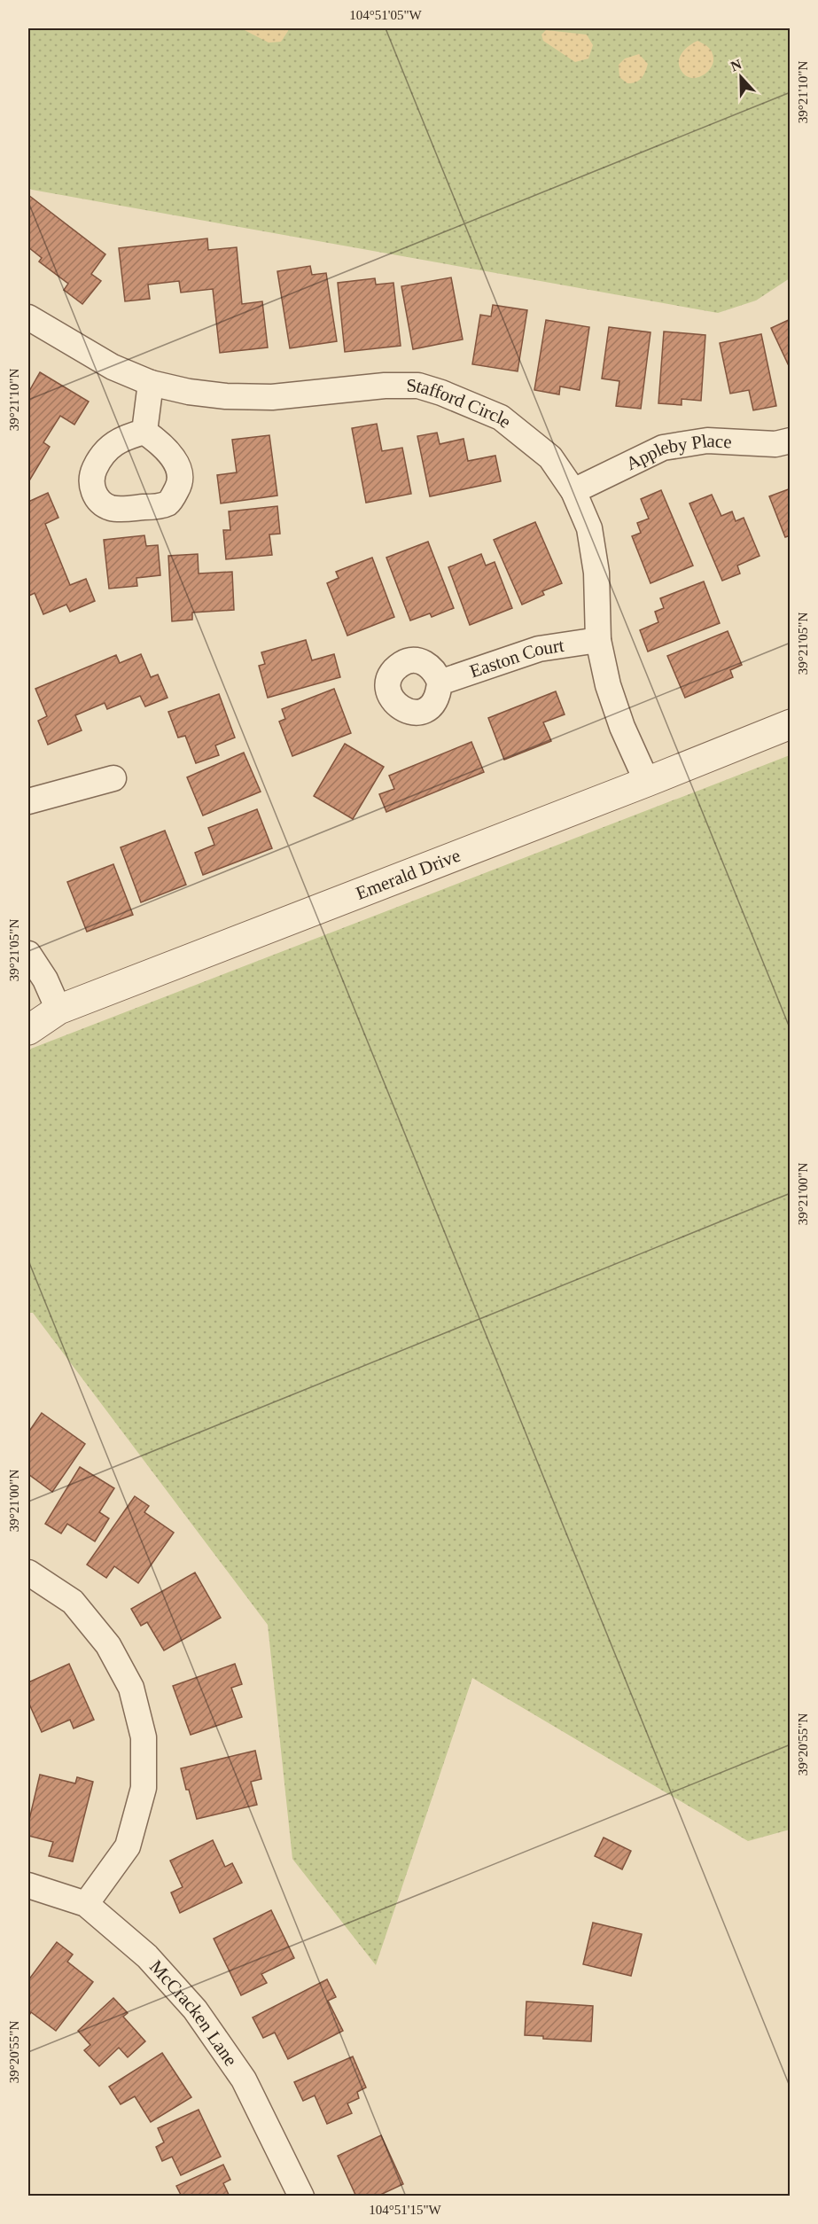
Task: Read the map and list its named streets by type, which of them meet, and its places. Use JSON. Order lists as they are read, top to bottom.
{
  "streets": {
    "street": [
      "Stafford Circle",
      "Appleby Place",
      "Easton Court",
      "Emerald Drive",
      "McCracken Lane"
    ]
  },
  "crossings": [
    ["Stafford Circle", "Appleby Place"],
    ["Stafford Circle", "Easton Court"],
    ["Stafford Circle", "Emerald Drive"]
  ],
  "north": "top",
  "coordinates": [
    "104°51'05\"W",
    "39°21'10\"N",
    "39°21'05\"N",
    "39°21'00\"N",
    "39°20'55\"N",
    "104°51'15\"W"
  ]
}
